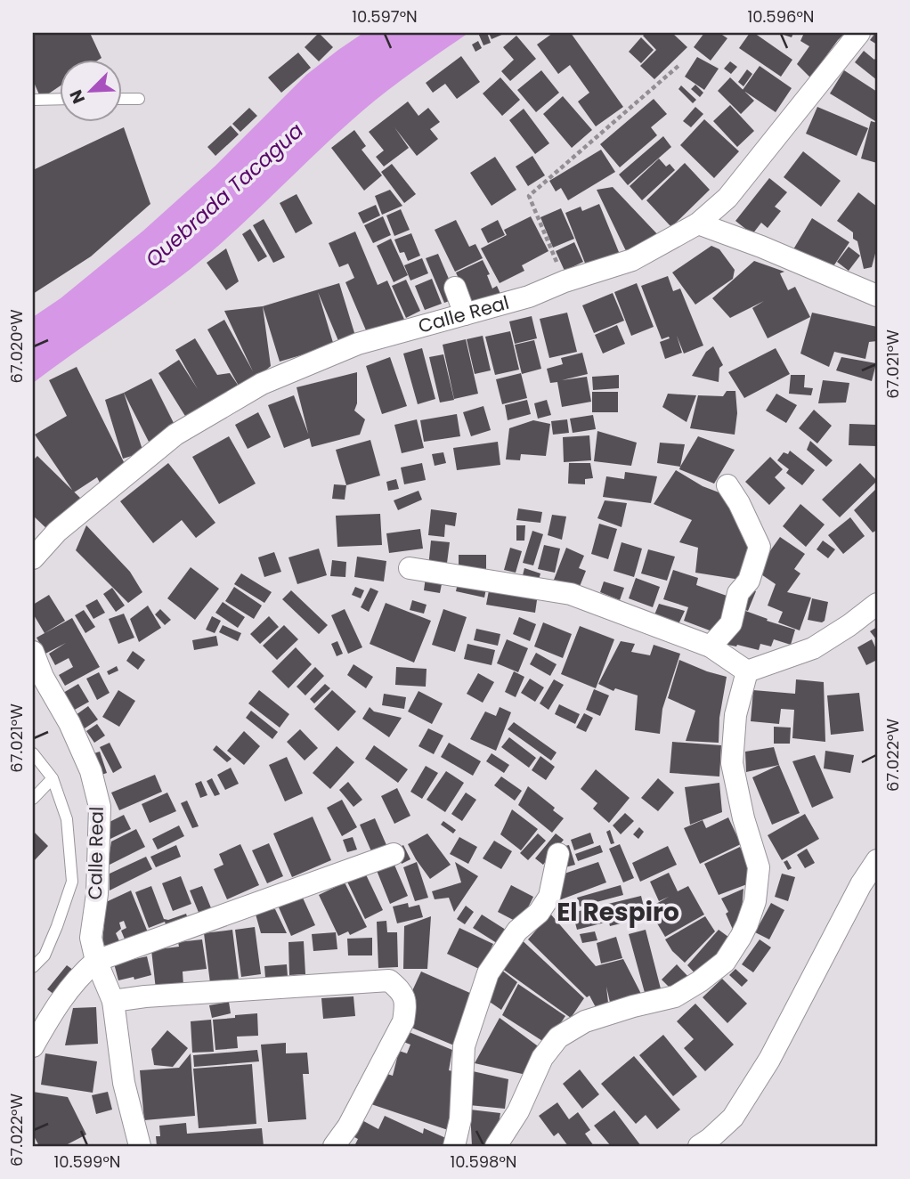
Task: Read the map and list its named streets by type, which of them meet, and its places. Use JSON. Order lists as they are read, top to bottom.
{
  "streets": {
    "street": ["Calle Real"]
  },
  "districts": ["El Respiro"],
  "water": ["Quebrada Tacagua"],
  "north": "bottom left",
  "coordinates": [
    "10.597°N",
    "10.596°N",
    "67.020°W",
    "67.021°W",
    "67.022°W",
    "10.599°N",
    "10.598°N"
  ]
}
